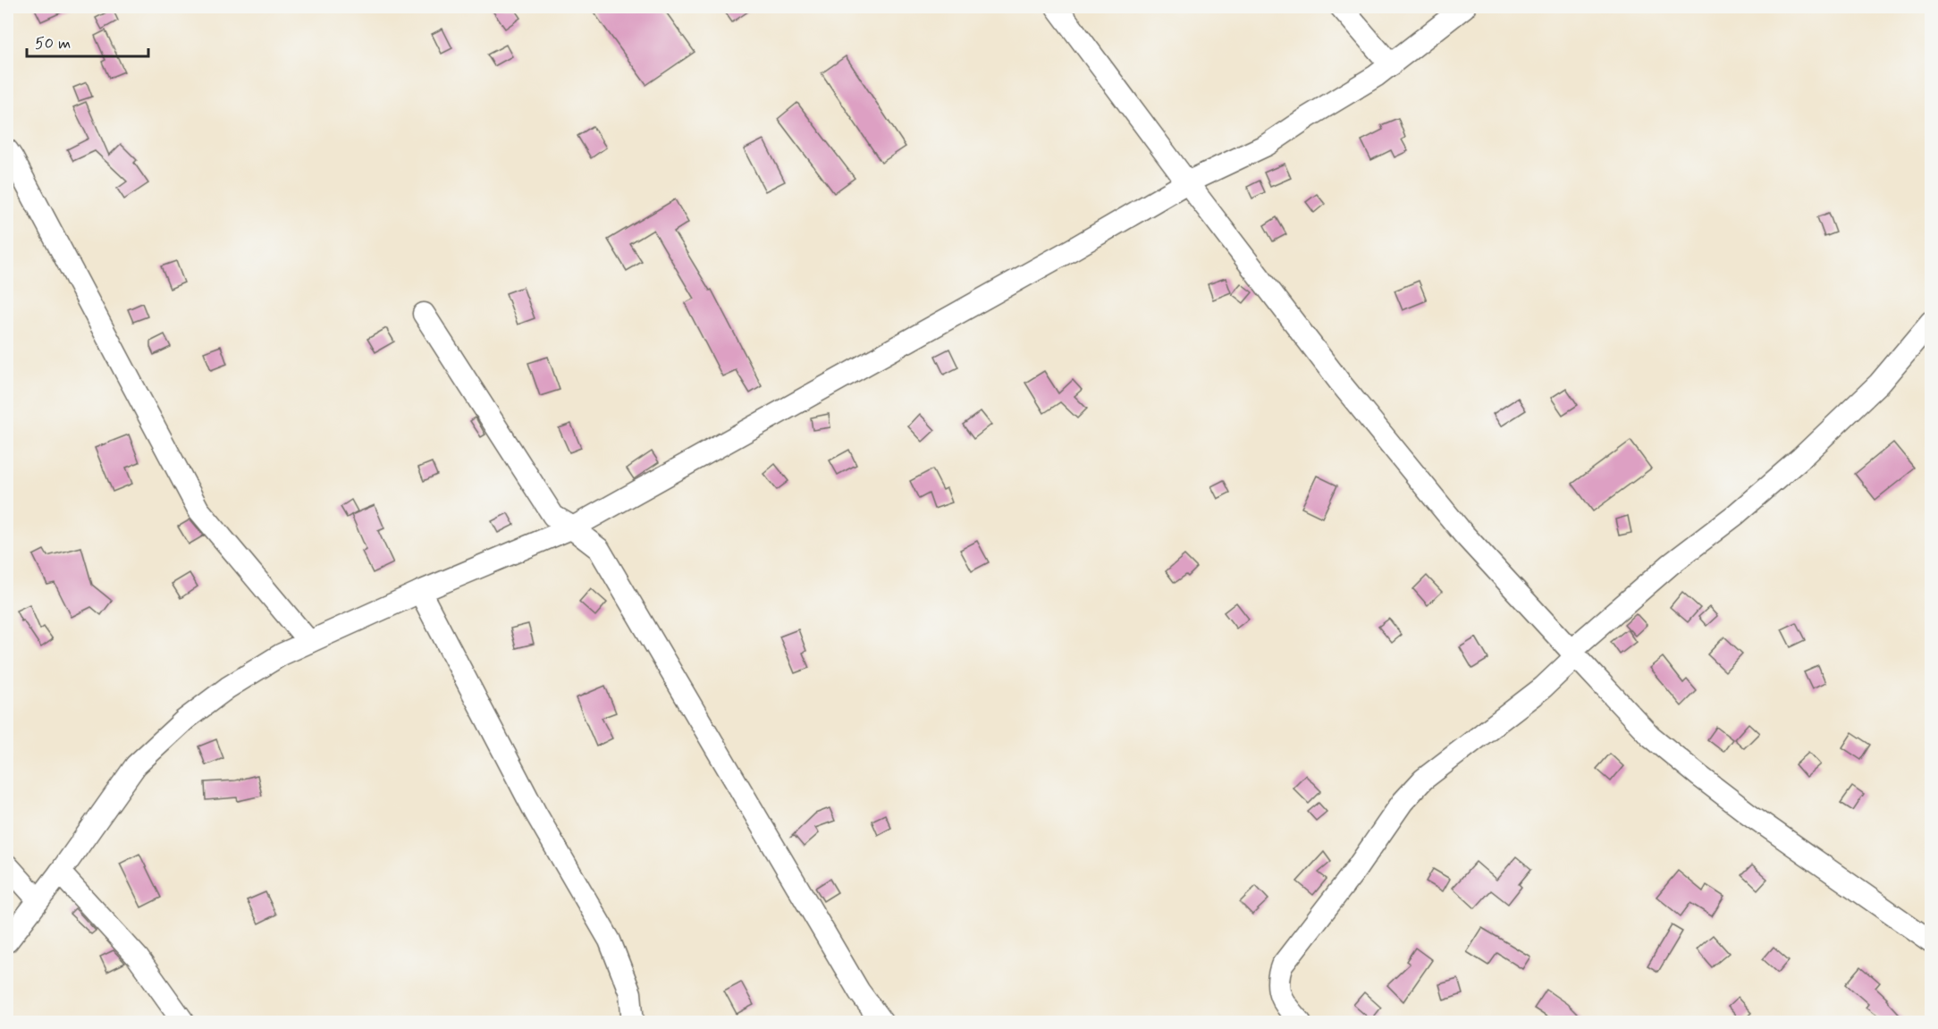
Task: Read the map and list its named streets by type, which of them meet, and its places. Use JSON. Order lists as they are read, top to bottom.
{
  "scale_bar": "50 m"
}
